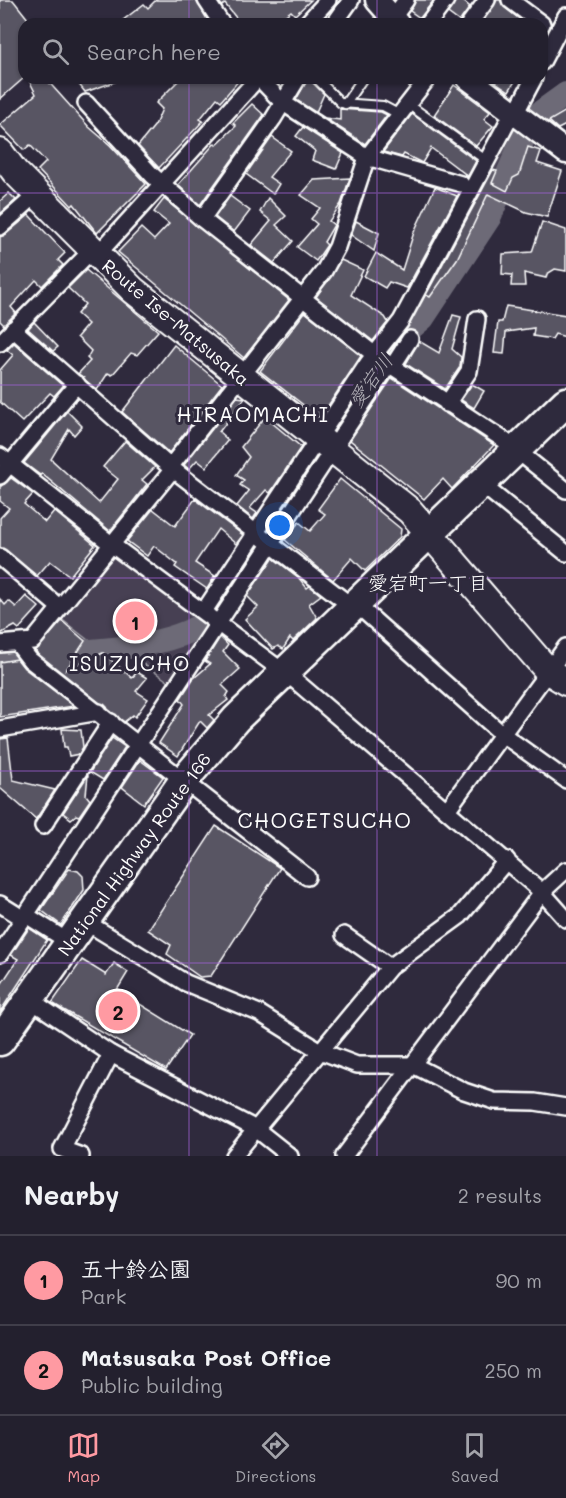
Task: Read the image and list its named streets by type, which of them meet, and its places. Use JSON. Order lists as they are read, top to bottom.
{
  "streets": {
    "highway": ["National Highway Route 166"],
    "main road": ["Route Ise-Matsusaka"]
  },
  "crossings": [
    ["Route Ise-Matsusaka", "National Highway Route 166"]
  ],
  "districts": [
    "HIRAOMACHI",
    "愛宕町一丁目",
    "ISUZUCHO",
    "CHOGETSUCHO"
  ],
  "water": ["愛宕川"],
  "page": {
    "search": "Search here",
    "pins": ["1", "2"],
    "heading": ["Nearby", "2 results"],
    "list": [
      {
        "mark": "1",
        "name": "五十鈴公園",
        "note": "Park",
        "value": "90 m"
      },
      {
        "mark": "2",
        "name": "Matsusaka Post Office",
        "note": "Public building",
        "value": "250 m"
      }
    ],
    "nav": ["Map", "Directions", "Saved"]
  }
}
